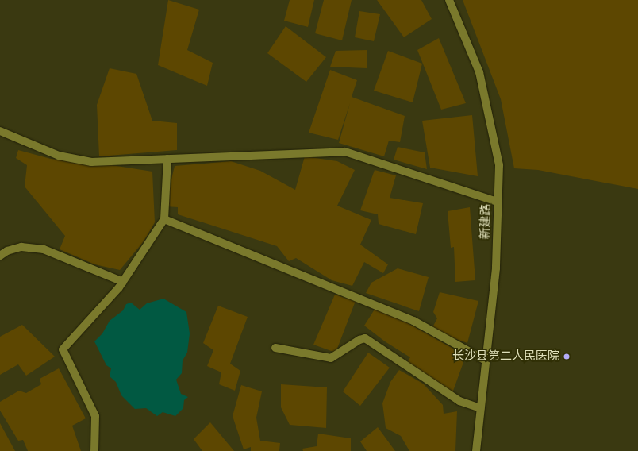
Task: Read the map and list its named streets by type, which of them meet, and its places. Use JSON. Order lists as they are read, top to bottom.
{
  "streets": {
    "street": ["新建路"]
  },
  "places": ["长沙县第二人民医院"]
}
